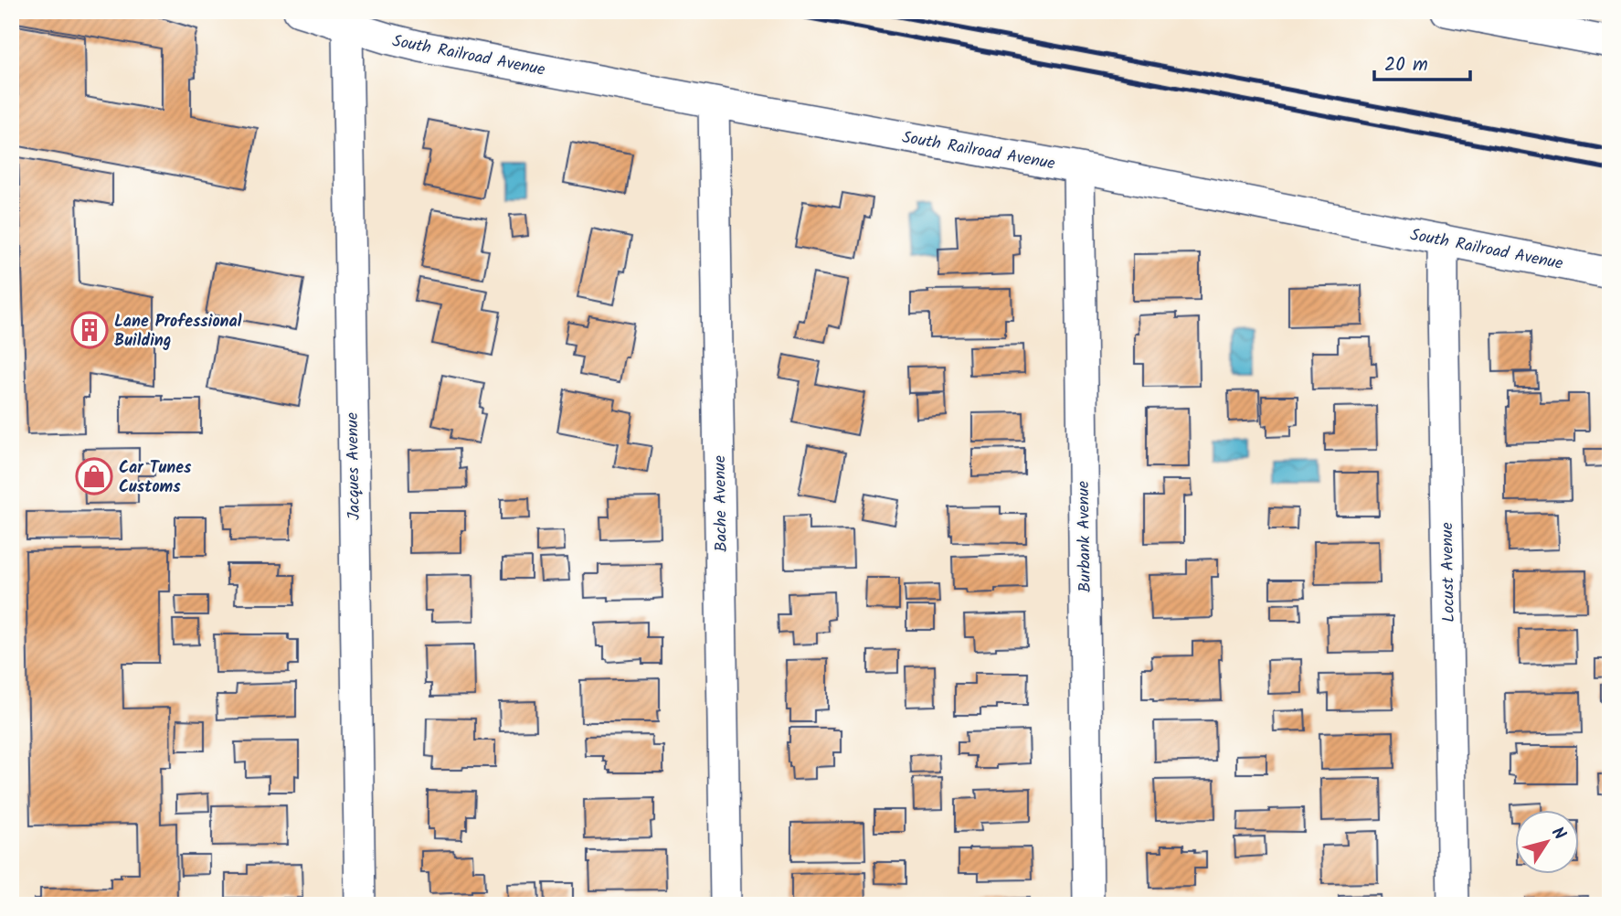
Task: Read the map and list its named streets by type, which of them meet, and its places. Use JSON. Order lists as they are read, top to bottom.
{
  "streets": {
    "street": [
      "South Railroad Avenue",
      "Jacques Avenue",
      "Bache Avenue",
      "Burbank Avenue",
      "Locust Avenue"
    ]
  },
  "crossings": [
    ["South Railroad Avenue", "Jacques Avenue"],
    ["South Railroad Avenue", "Bache Avenue"],
    ["South Railroad Avenue", "Burbank Avenue"],
    ["South Railroad Avenue", "Locust Avenue"]
  ],
  "places": {
    "building": ["Lane Professional Building"],
    "shop": ["Car Tunes Customs"]
  },
  "scale_bar": "20 m",
  "north": "top right"
}
